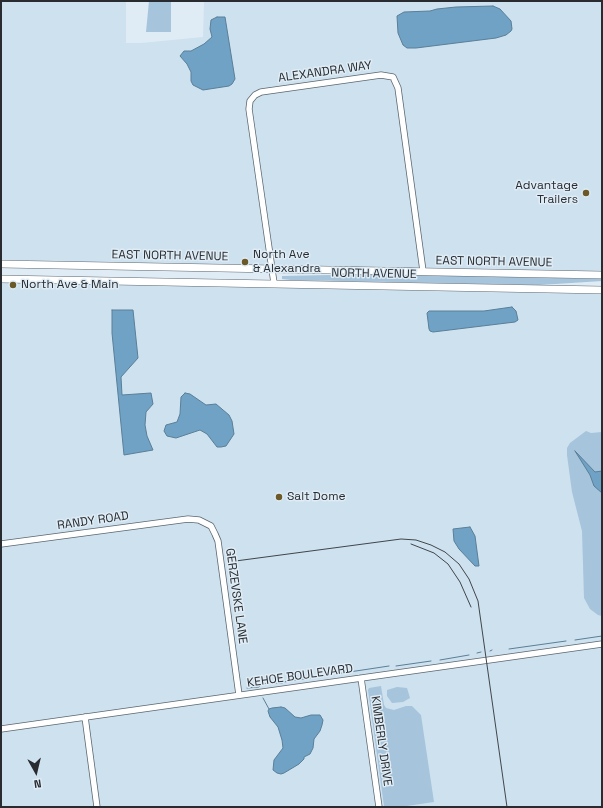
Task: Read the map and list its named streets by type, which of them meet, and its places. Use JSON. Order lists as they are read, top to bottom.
{
  "streets": {
    "main road": ["EAST NORTH AVENUE", "NORTH AVENUE"],
    "street": [
      "ALEXANDRA WAY",
      "RANDY ROAD",
      "GERZEVSKE LANE",
      "KEHOE BOULEVARD",
      "KIMBERLY DRIVE"
    ]
  },
  "crossings": [
    ["ALEXANDRA WAY", "EAST NORTH AVENUE"],
    ["ALEXANDRA WAY", "NORTH AVENUE"],
    ["RANDY ROAD", "GERZEVSKE LANE"],
    ["GERZEVSKE LANE", "KEHOE BOULEVARD"],
    ["KEHOE BOULEVARD", "KIMBERLY DRIVE"]
  ],
  "places": [
    "Advantage Trailers",
    "North Ave & Alexandra",
    "North Ave & Main",
    "Salt Dome"
  ],
  "north": "bottom"
}
